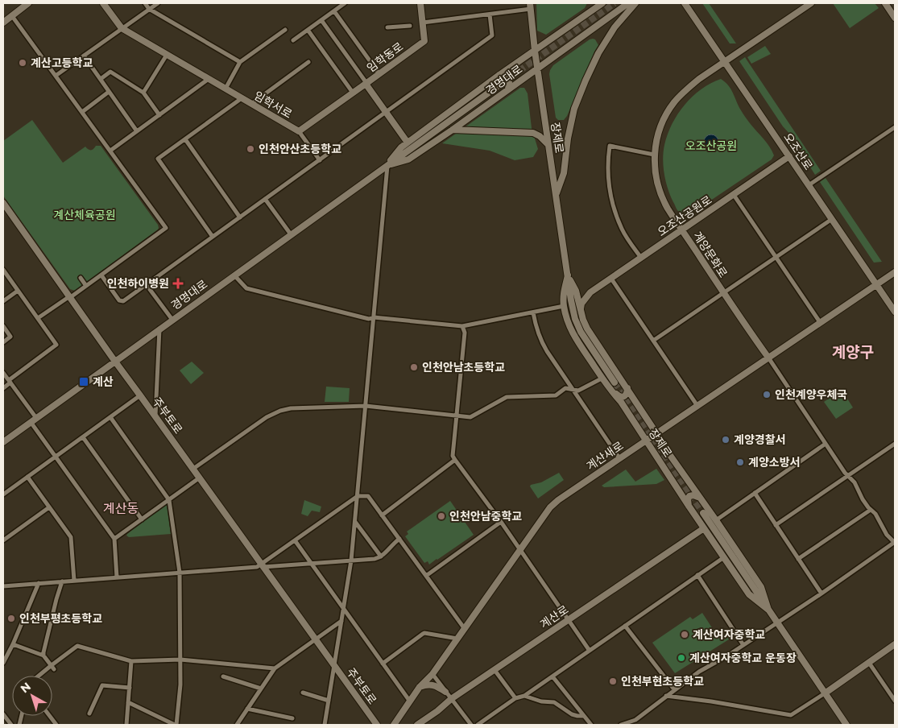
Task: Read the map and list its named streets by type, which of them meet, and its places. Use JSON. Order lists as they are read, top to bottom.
{
  "streets": {
    "street": [
      "임학동로",
      "경명대로",
      "임학서로",
      "장제로",
      "오조산로",
      "오조산공원로",
      "계양문화로",
      "주부토로",
      "계산새로",
      "계산로"
    ]
  },
  "crossings": [
    ["임학동로", "경명대로"],
    ["임학동로", "임학서로"],
    ["경명대로", "장제로"],
    ["경명대로", "주부토로"],
    ["장제로", "계산새로"],
    ["장제로", "계산로"],
    ["오조산로", "오조산공원로"],
    ["오조산로", "계양문화로"],
    ["오조산로", "계산새로"],
    ["오조산공원로", "계양문화로"],
    ["계양문화로", "계산새로"]
  ],
  "districts": ["계양구", "계산동"],
  "parks": ["오조산공원", "계산체육공원"],
  "places": {
    "other": [
      "계산고등학교",
      "인천안산초등학교",
      "인천안남초등학교",
      "인천계양우체국",
      "계양경찰서",
      "계양소방서",
      "인천안남중학교",
      "인천부평초등학교",
      "계산여자중학교",
      "계산여자중학교 운동장",
      "인천부현초등학교"
    ],
    "health": ["인천하이병원"],
    "transit": ["계산"]
  },
  "north": "top left"
}
